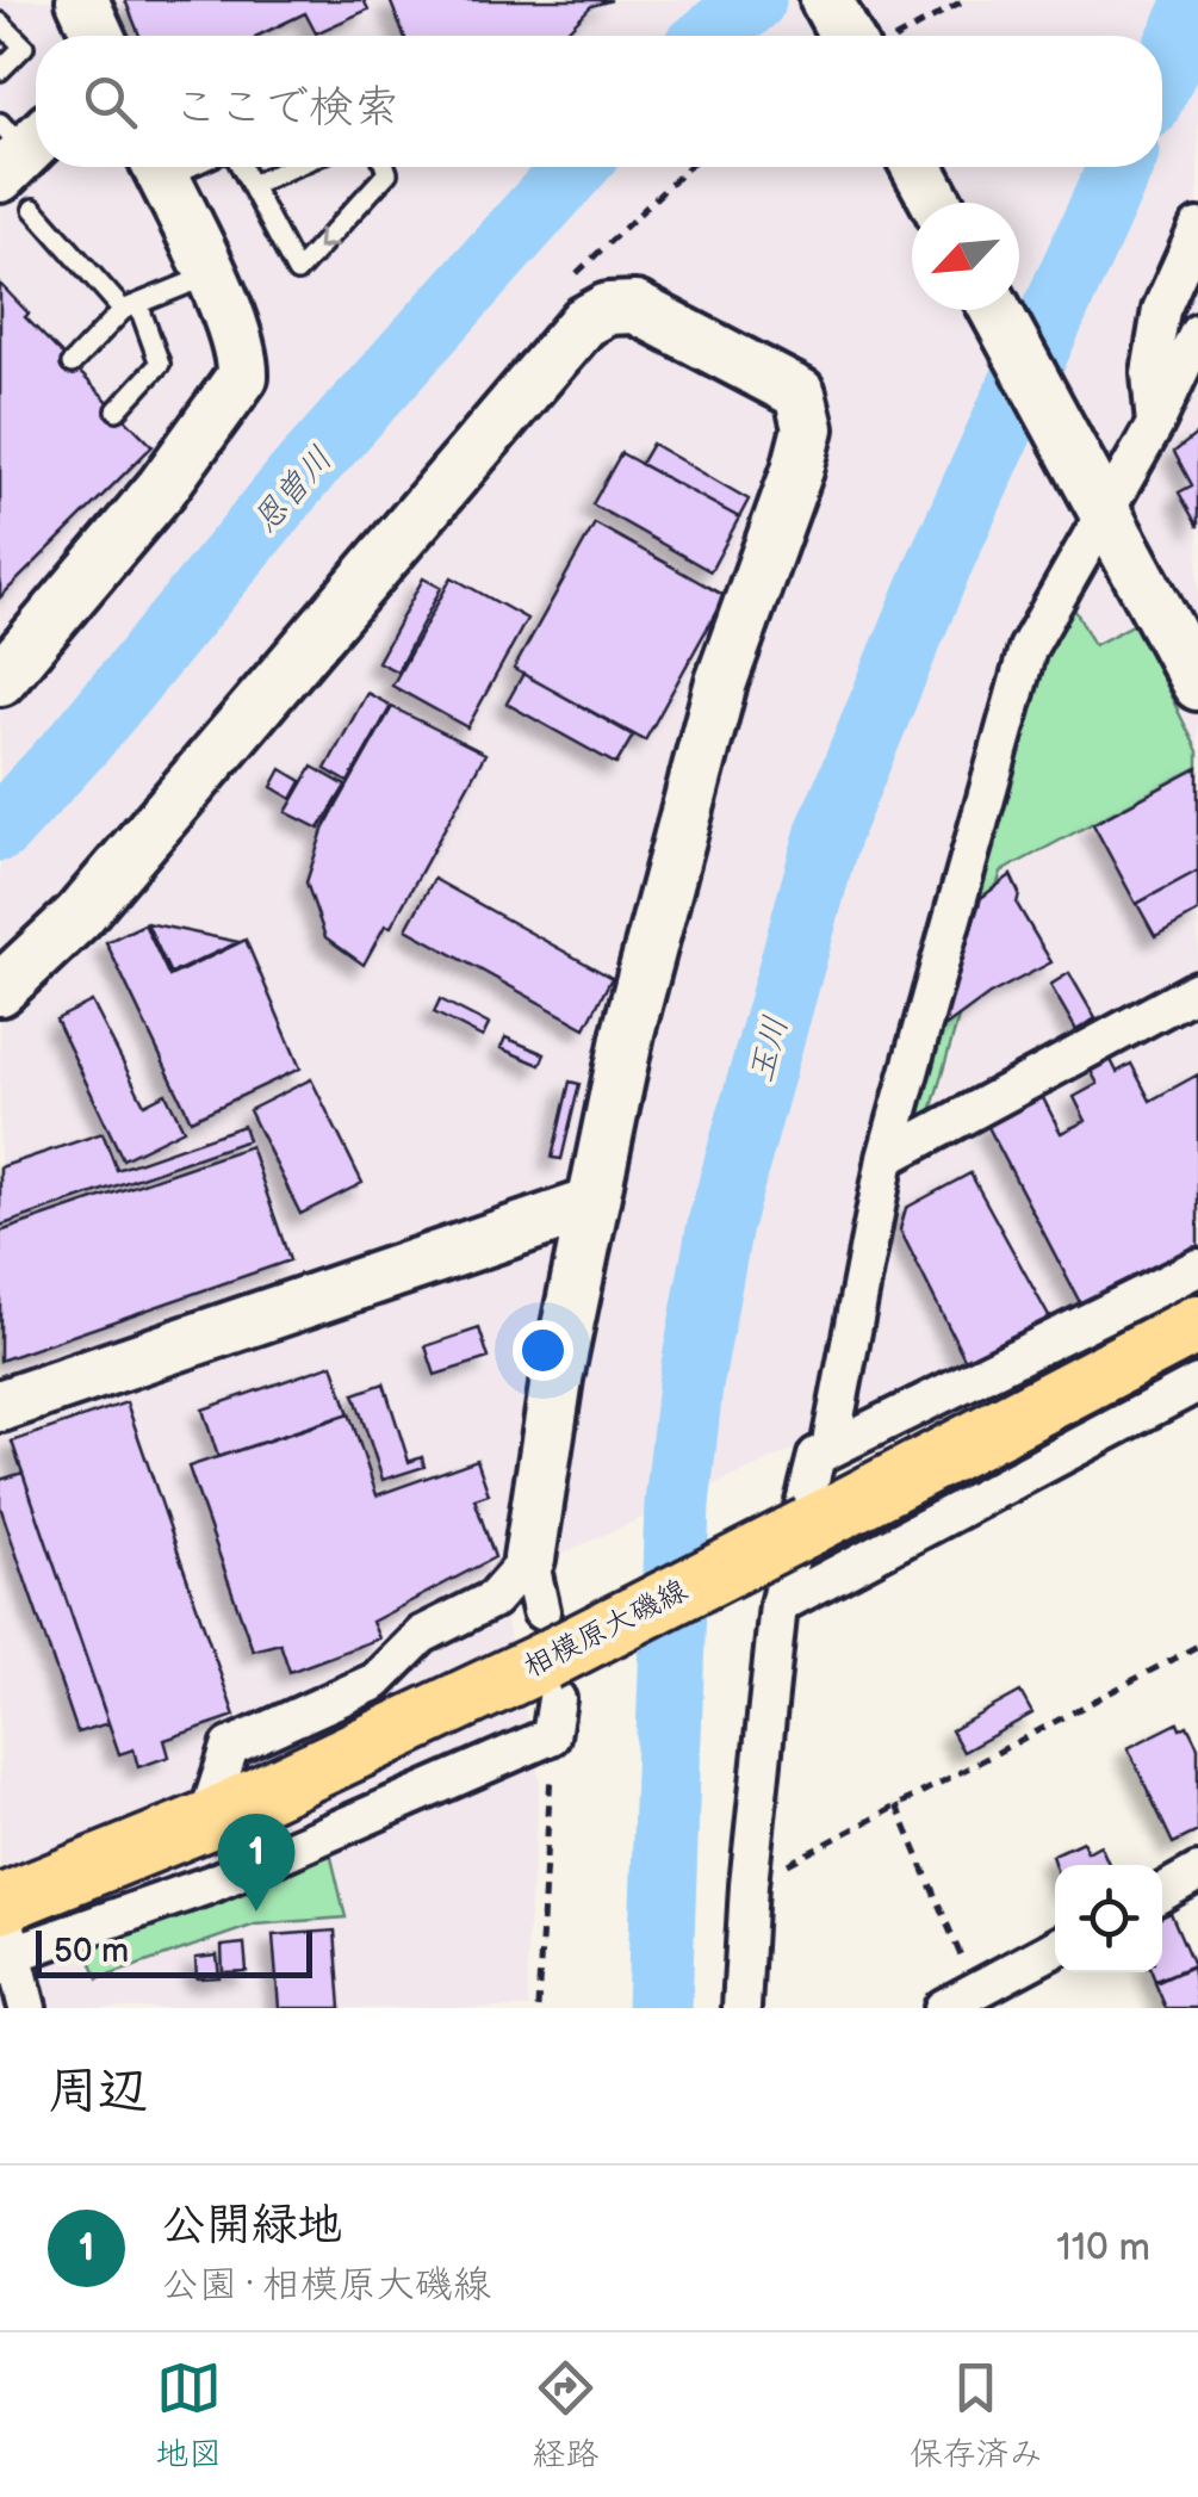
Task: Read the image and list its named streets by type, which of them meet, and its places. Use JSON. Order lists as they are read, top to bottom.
{
  "streets": {
    "main road": ["相模原大磯線"]
  },
  "water": ["恩曽川", "玉川"],
  "scale_bar": "50 m",
  "north": "bottom left",
  "page": {
    "search": "ここで検索",
    "pins": "1",
    "scale": "50 m",
    "heading": "周辺",
    "list": [
      {
        "mark": "1",
        "name": "公開緑地",
        "note": "公園 · 相模原大磯線",
        "value": "110 m"
      }
    ],
    "nav": ["地図", "経路", "保存済み"]
  }
}
